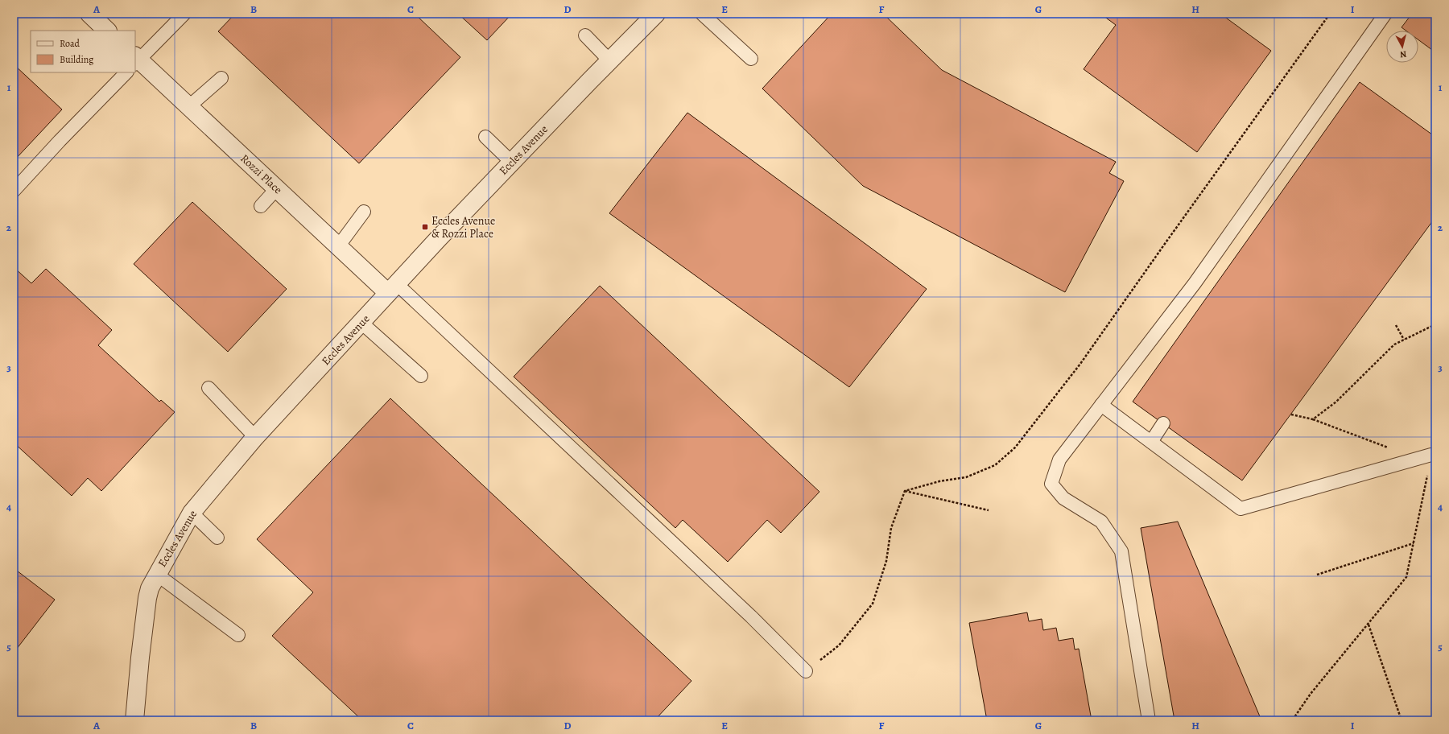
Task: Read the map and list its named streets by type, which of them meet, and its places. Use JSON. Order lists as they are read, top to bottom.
{
  "streets": {
    "street": ["Eccles Avenue", "Rozzi Place"]
  },
  "crossings": [
    ["Eccles Avenue", "Rozzi Place"]
  ],
  "places": {
    "transit": ["Eccles Avenue & Rozzi Place"]
  },
  "legend": ["Road", "Building"],
  "north": "bottom",
  "grid": {
    "columns": [
      "A",
      "B",
      "C",
      "D",
      "E",
      "F",
      "G",
      "H",
      "I"
    ],
    "rows": [
      "1",
      "2",
      "3",
      "4",
      "5"
    ]
  }
}
